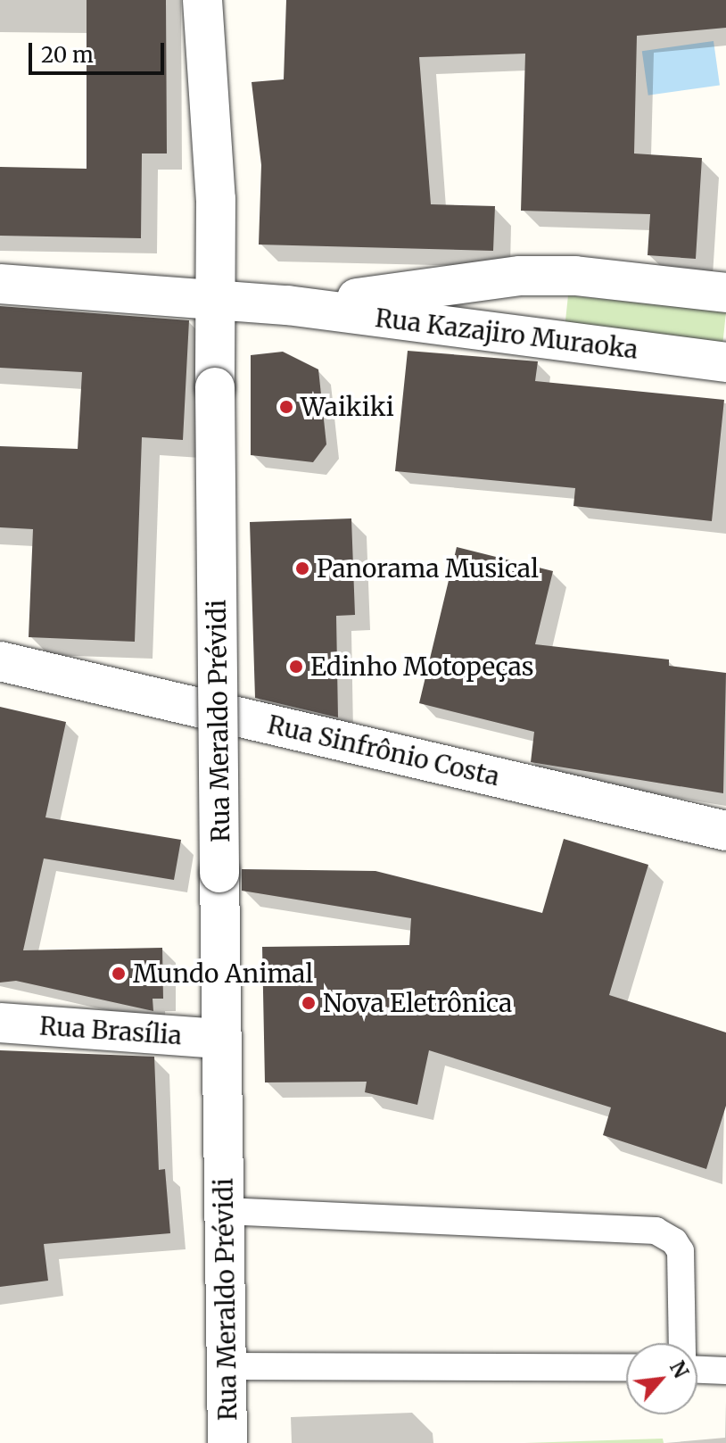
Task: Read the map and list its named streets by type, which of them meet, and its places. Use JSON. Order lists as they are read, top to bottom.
{
  "streets": {
    "street": [
      "Rua Kazajiro Muraoka",
      "Rua Meraldo Prévidi",
      "Rua Sinfrônio Costa",
      "Rua Brasília"
    ]
  },
  "crossings": [
    ["Rua Kazajiro Muraoka", "Rua Meraldo Prévidi"],
    ["Rua Meraldo Prévidi", "Rua Brasília"]
  ],
  "places": [
    "Waikiki",
    "Panorama Musical",
    "Edinho Motopeças",
    "Mundo Animal",
    "Nova Eletrônica"
  ],
  "scale_bar": "20 m",
  "north": "top right"
}
